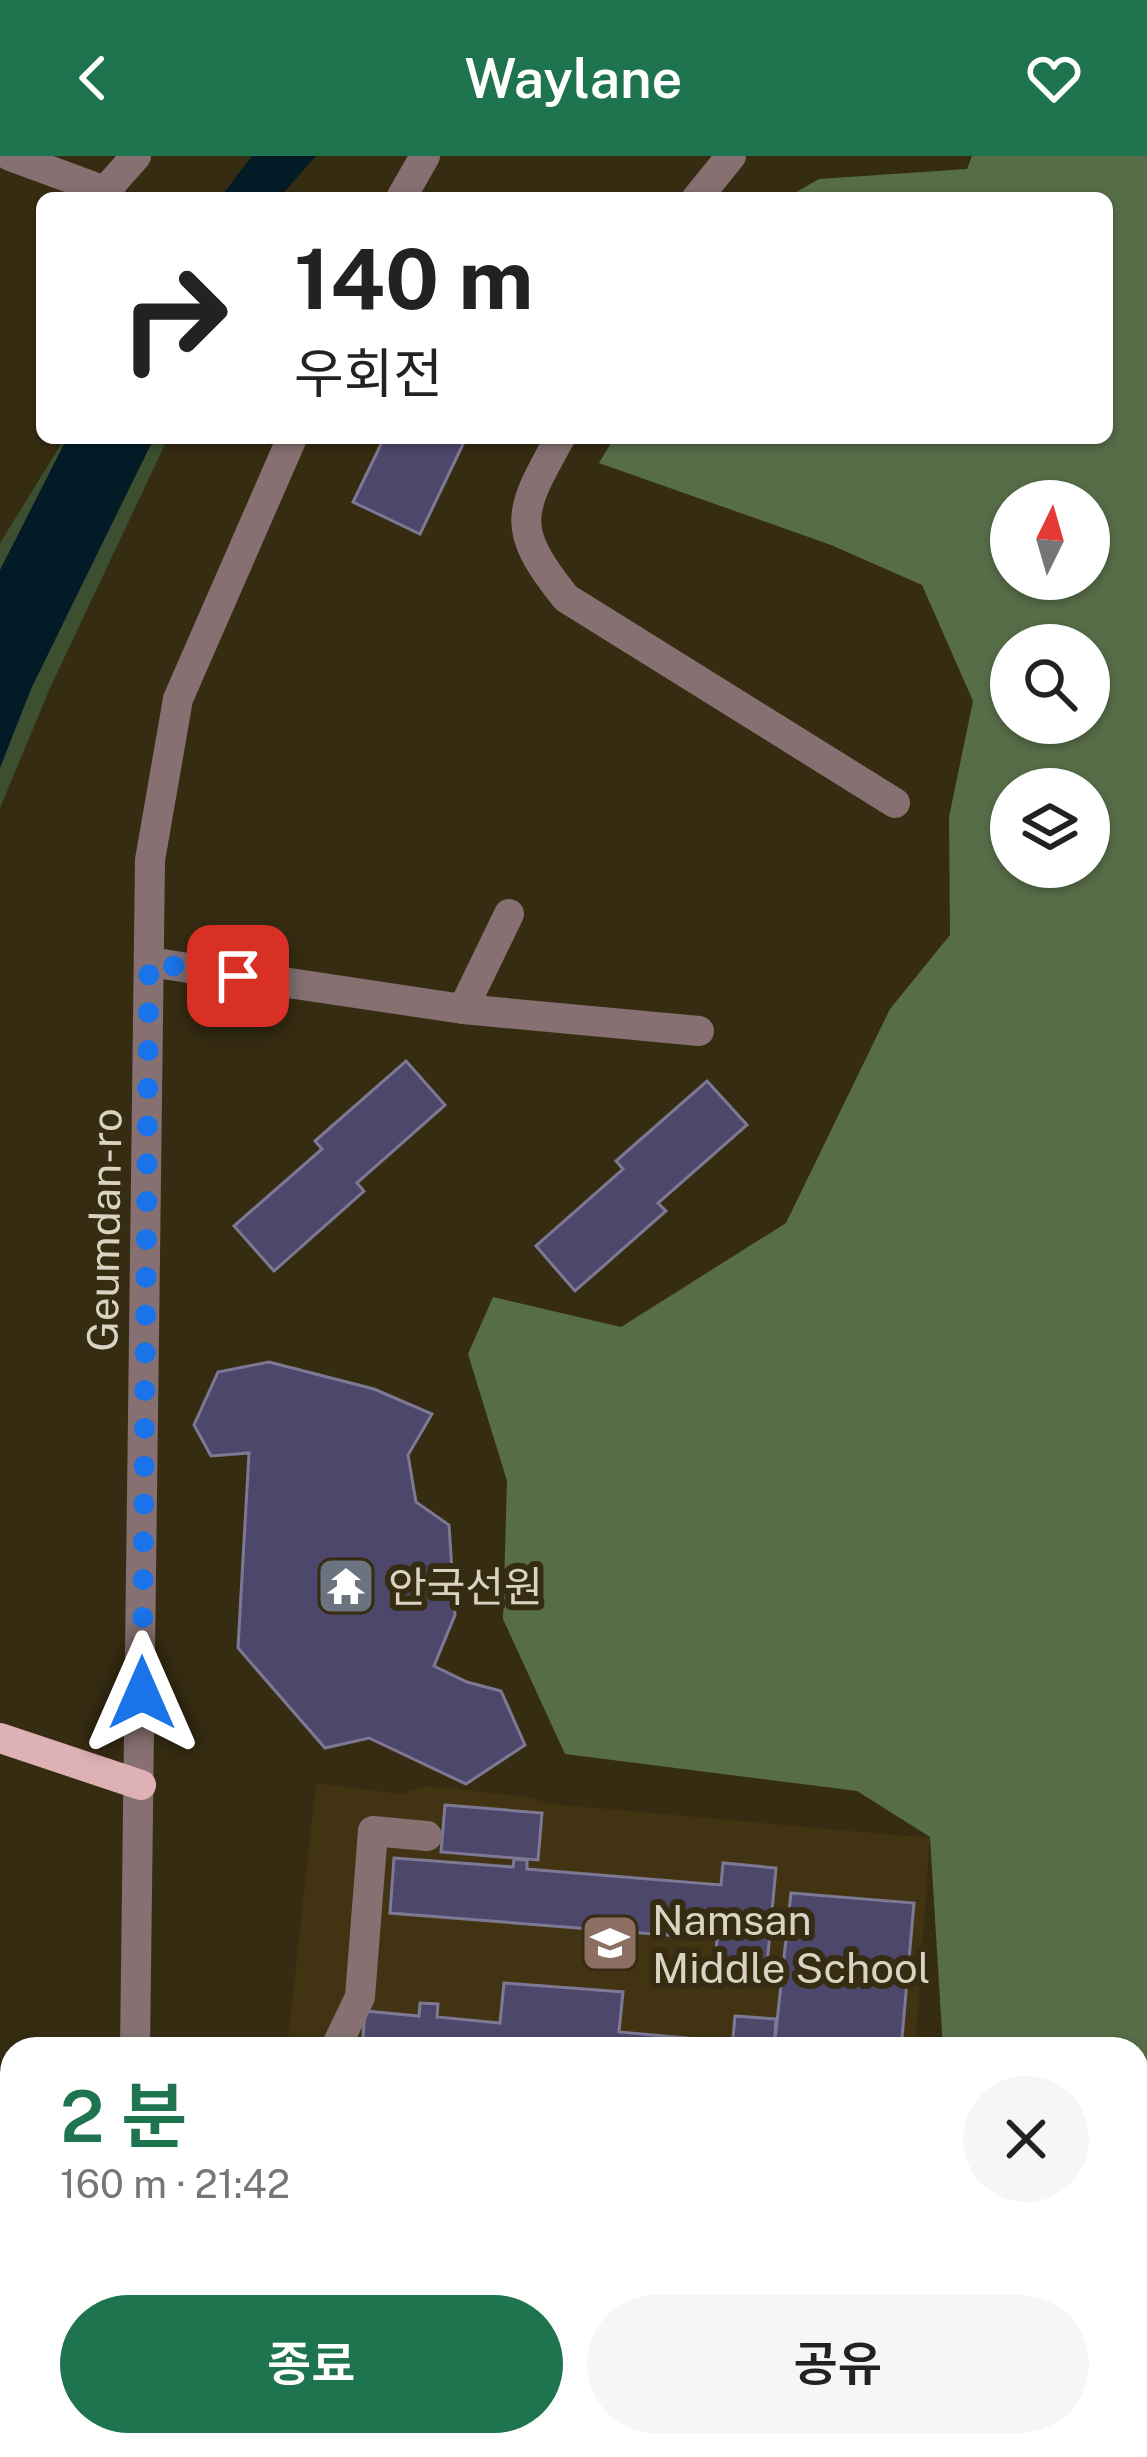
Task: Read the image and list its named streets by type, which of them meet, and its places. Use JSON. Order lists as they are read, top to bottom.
{
  "streets": {
    "street": ["Geumdan-ro"]
  },
  "places": {
    "temple": ["안국선원"],
    "school or university": ["Namsan Middle School"]
  },
  "north": "top",
  "page": {
    "header": "Waylane",
    "turn": ["140 m", "우회전"],
    "heading": ["2 분", "160 m · 21:42"],
    "buttons": ["종료", "공유"]
  }
}
